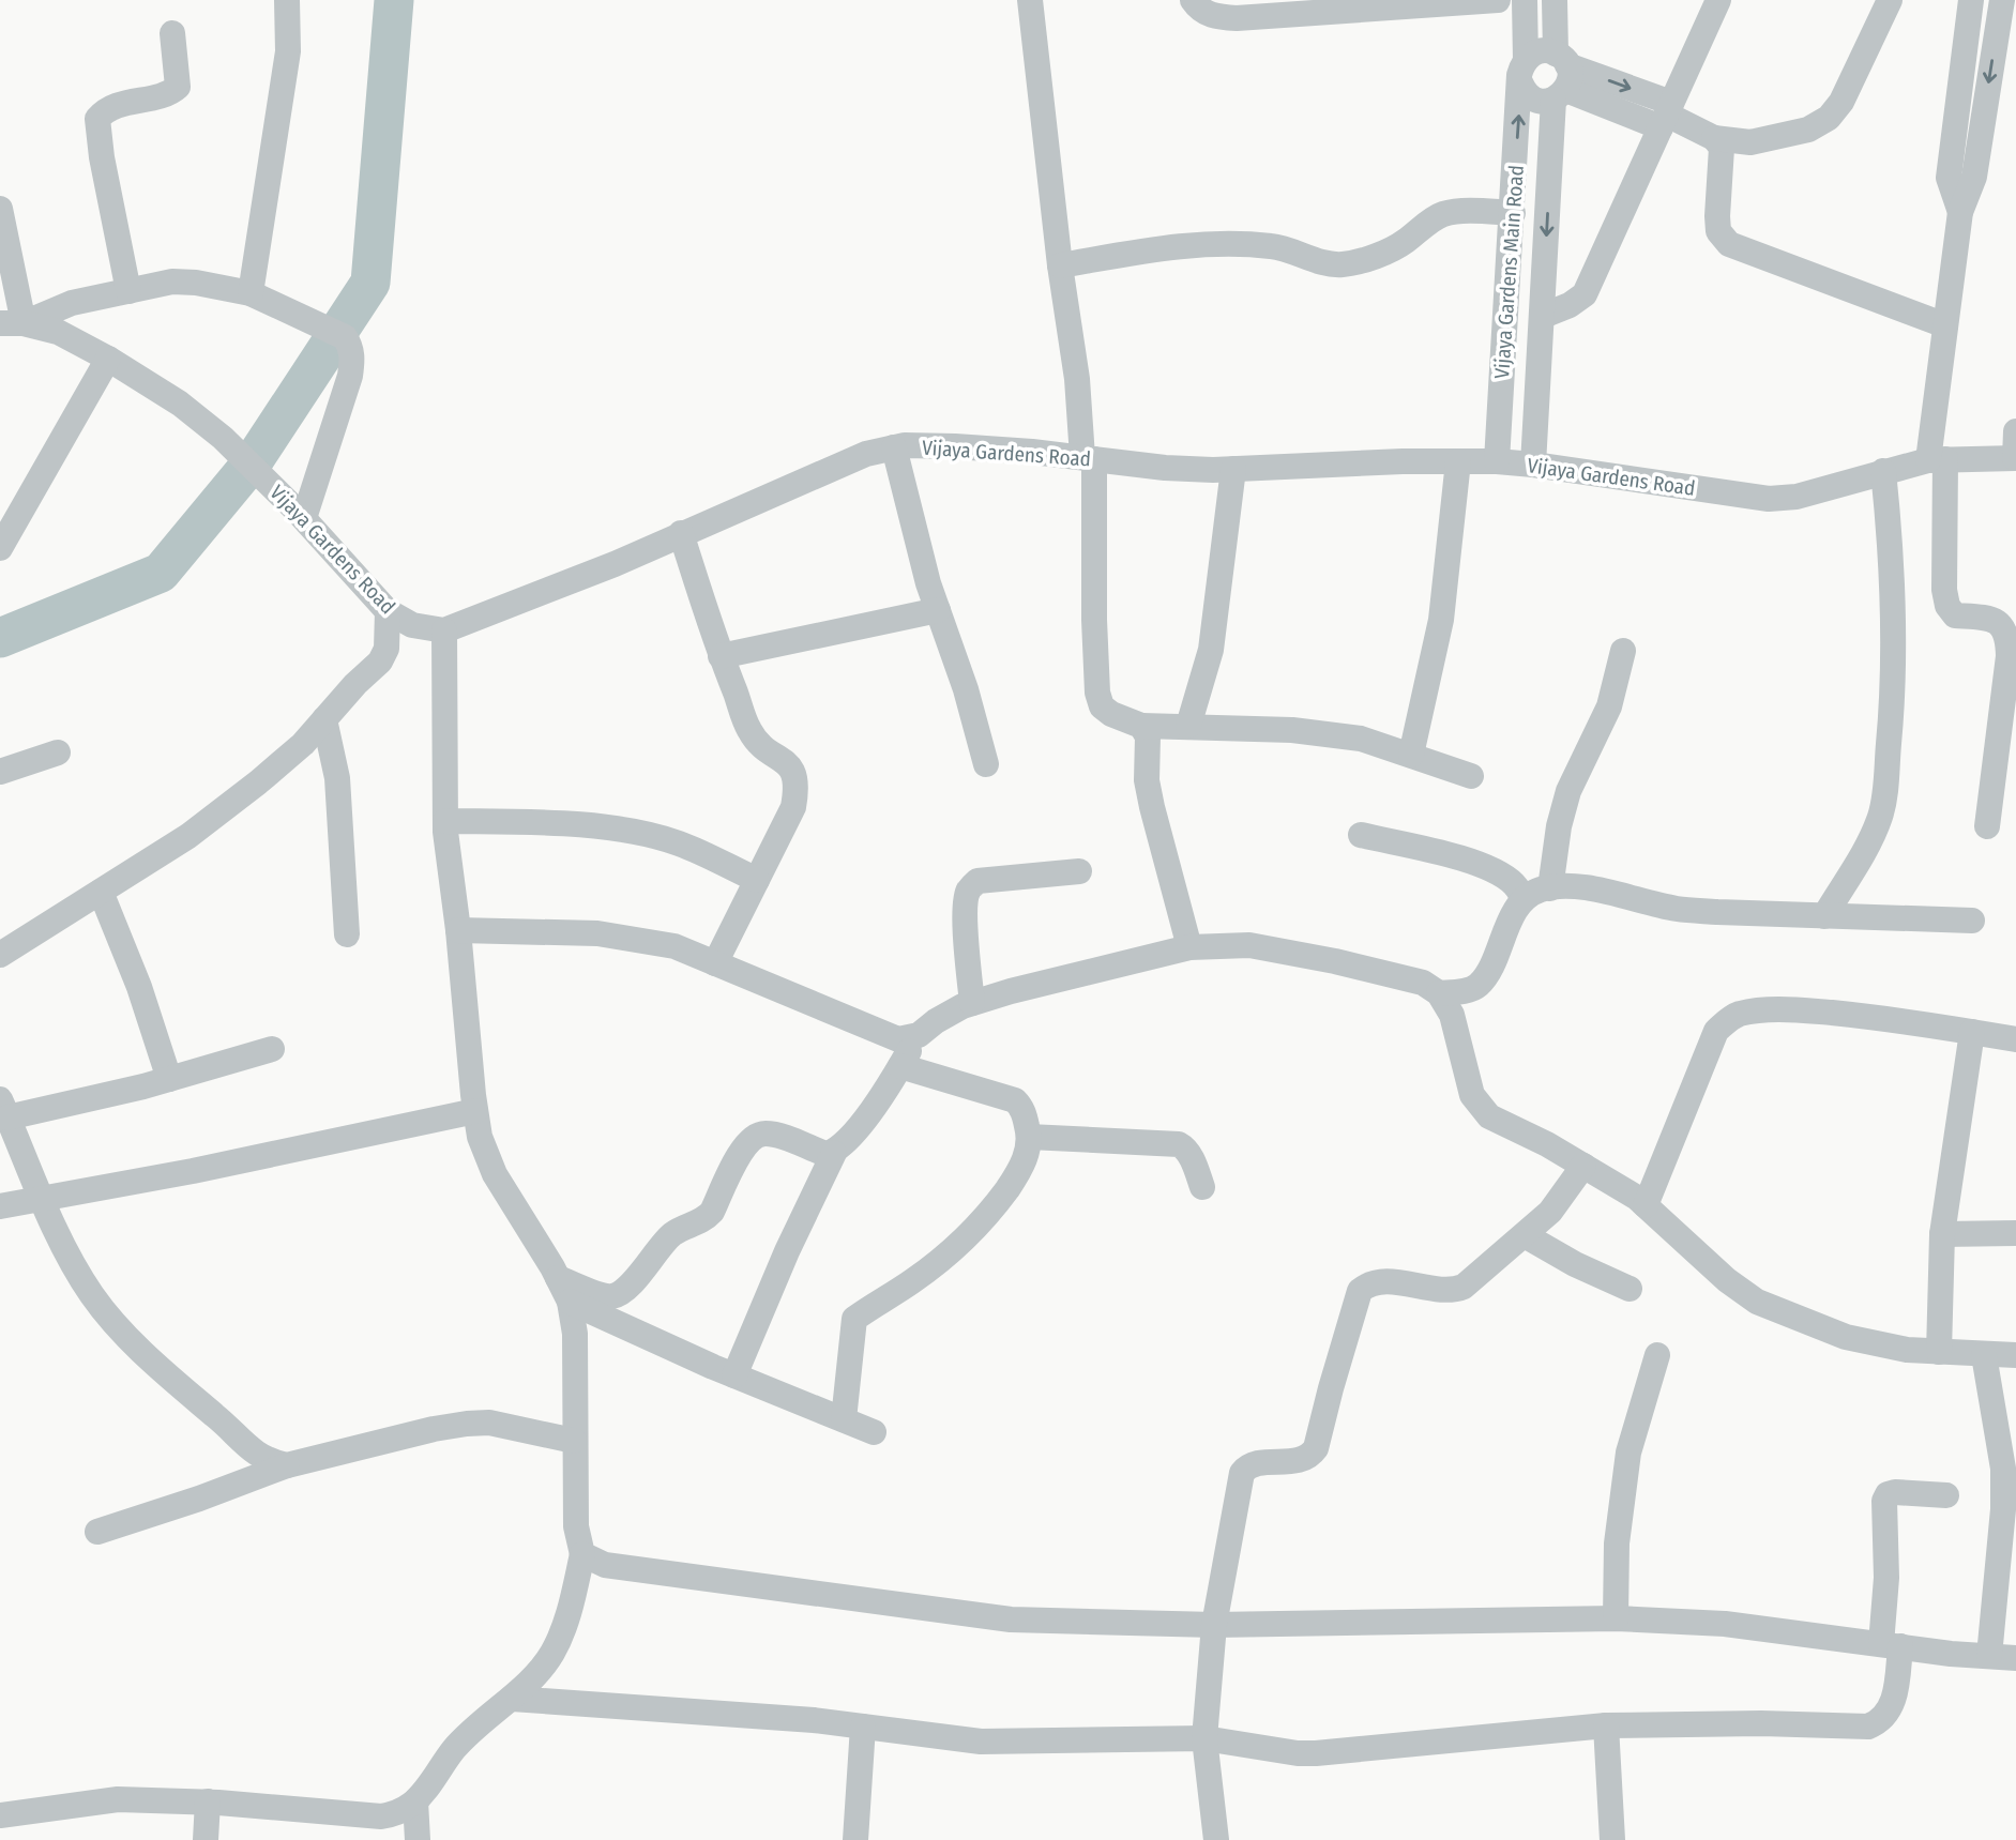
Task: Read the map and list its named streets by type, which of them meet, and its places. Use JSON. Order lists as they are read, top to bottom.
{
  "streets": {
    "street": ["Vijaya Gardens Main Road", "Vijaya Gardens Road"]
  },
  "crossings": [
    ["Vijaya Gardens Main Road", "Vijaya Gardens Road"]
  ]
}
